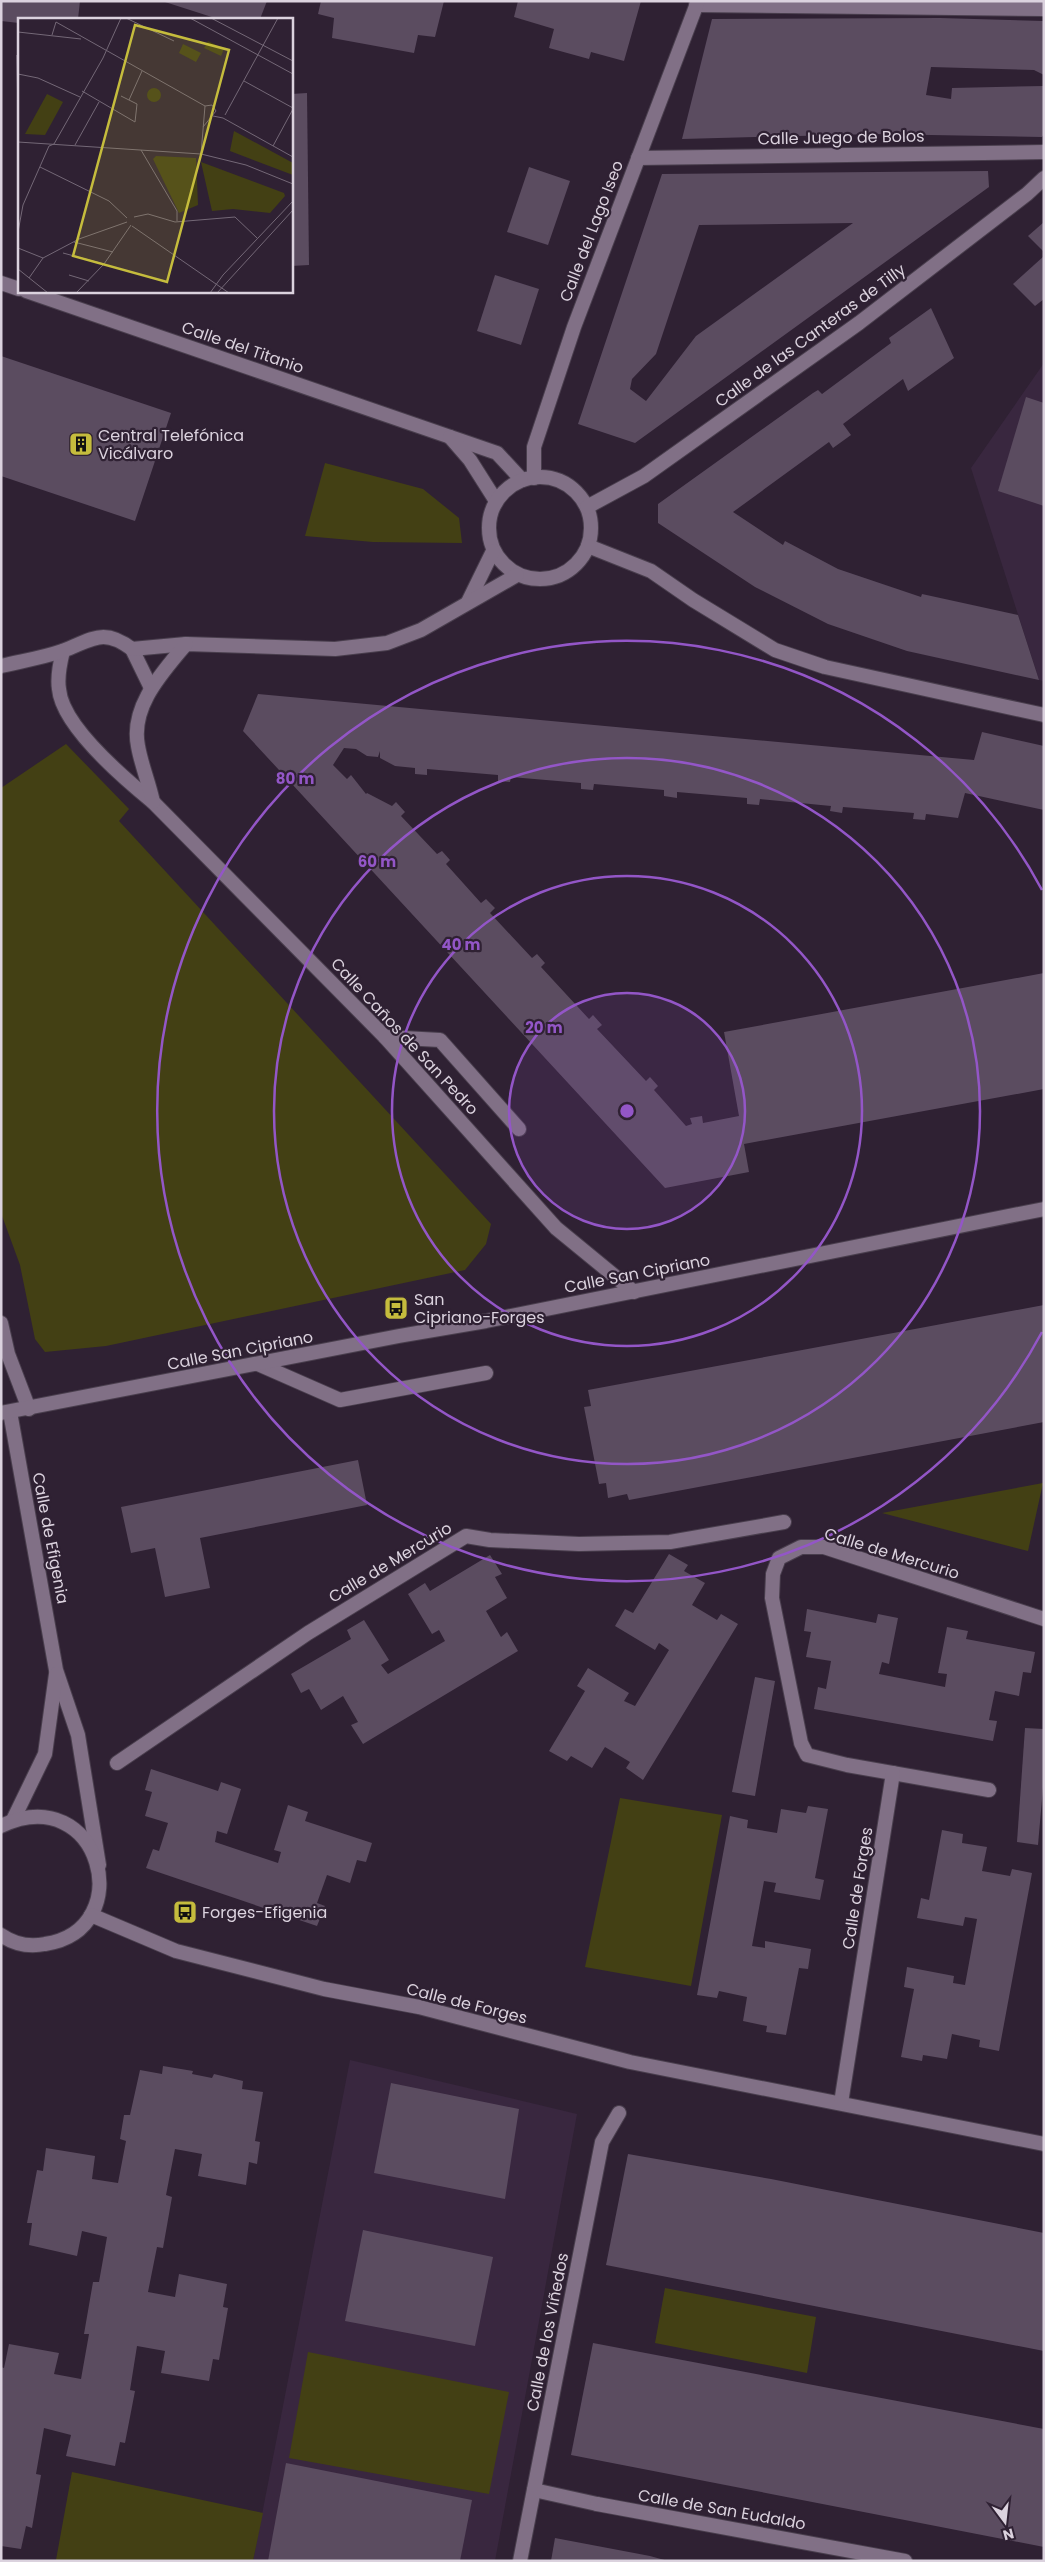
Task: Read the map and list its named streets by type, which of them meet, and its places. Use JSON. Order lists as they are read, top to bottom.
{
  "streets": {
    "street": [
      "Calle Juego de Bolos",
      "Calle del Lago Iseo",
      "Calle de las Canteras de Tilly",
      "Calle del Titanio",
      "Calle Caños de San Pedro",
      "Calle San Cipriano",
      "Calle de Efigenia",
      "Calle de Mercurio",
      "Calle de Forges",
      "Calle de los Viñedos",
      "Calle de San Eudaldo"
    ]
  },
  "crossings": [
    ["Calle Juego de Bolos", "Calle del Lago Iseo"],
    ["Calle del Lago Iseo", "Calle de las Canteras de Tilly"],
    ["Calle del Lago Iseo", "Calle del Titanio"],
    ["Calle de las Canteras de Tilly", "Calle del Titanio"],
    ["Calle Caños de San Pedro", "Calle San Cipriano"],
    ["Calle San Cipriano", "Calle de Efigenia"],
    ["Calle de Efigenia", "Calle de Forges"],
    ["Calle de Mercurio", "Calle de Forges"],
    ["Calle de los Viñedos", "Calle de San Eudaldo"]
  ],
  "places": {
    "building": ["Central Telefónica Vicálvaro"],
    "bus stop": ["San Cipriano-Forges", "Forges-Efigenia"]
  },
  "north": "bottom",
  "rings": [
    "80 m",
    "60 m",
    "40 m",
    "20 m"
  ]
}
